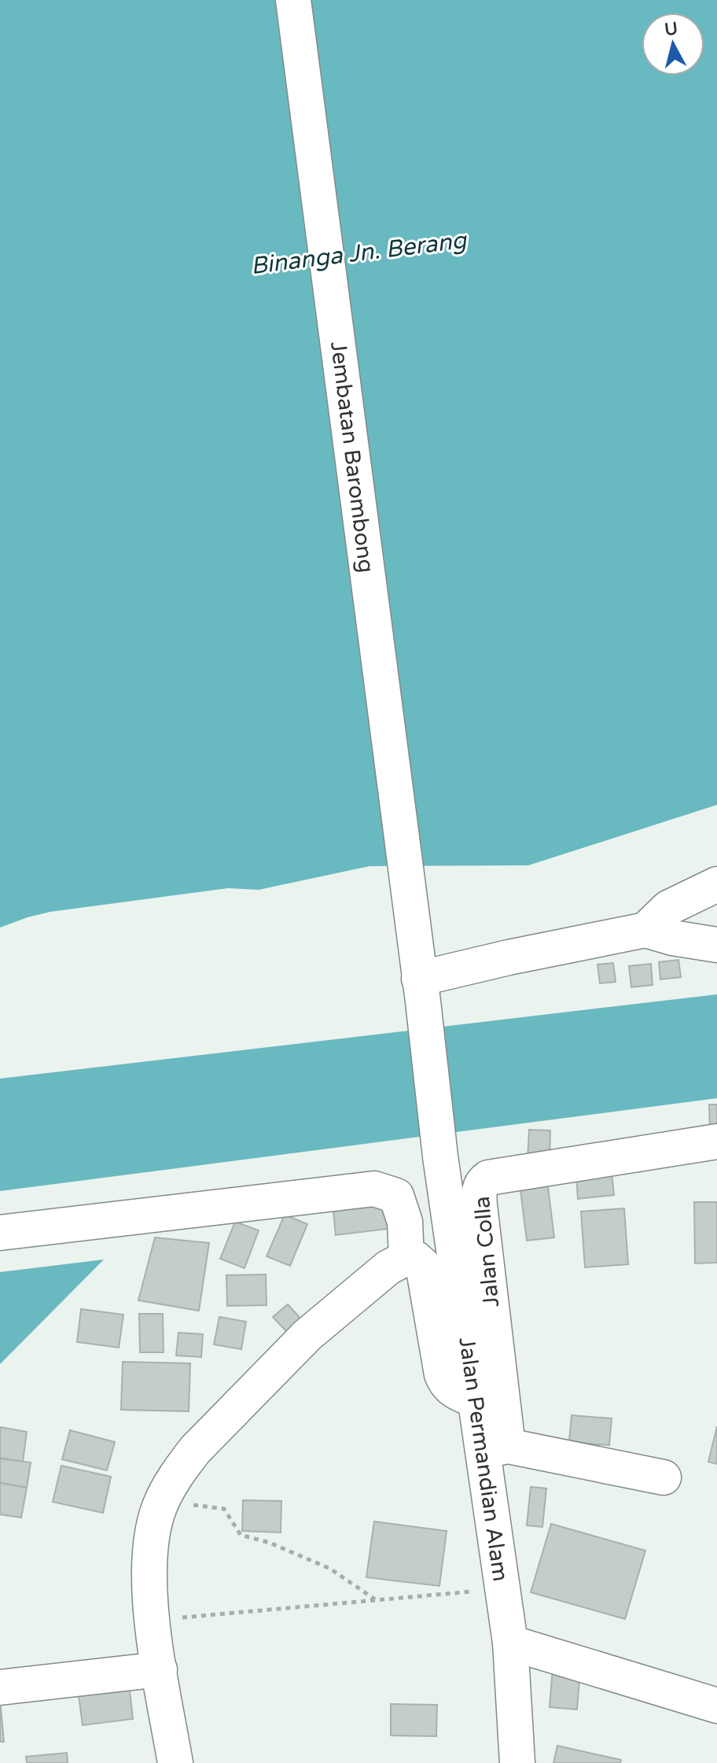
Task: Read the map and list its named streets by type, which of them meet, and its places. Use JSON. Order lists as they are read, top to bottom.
{
  "streets": {
    "street": ["Jembatan Barombong", "Jalan Colla", "Jalan Permandian Alam"]
  },
  "crossings": [
    ["Jembatan Barombong", "Jalan Permandian Alam"],
    ["Jalan Colla", "Jalan Permandian Alam"]
  ],
  "water": ["Binanga Jn. Berang"],
  "north": "top"
}
